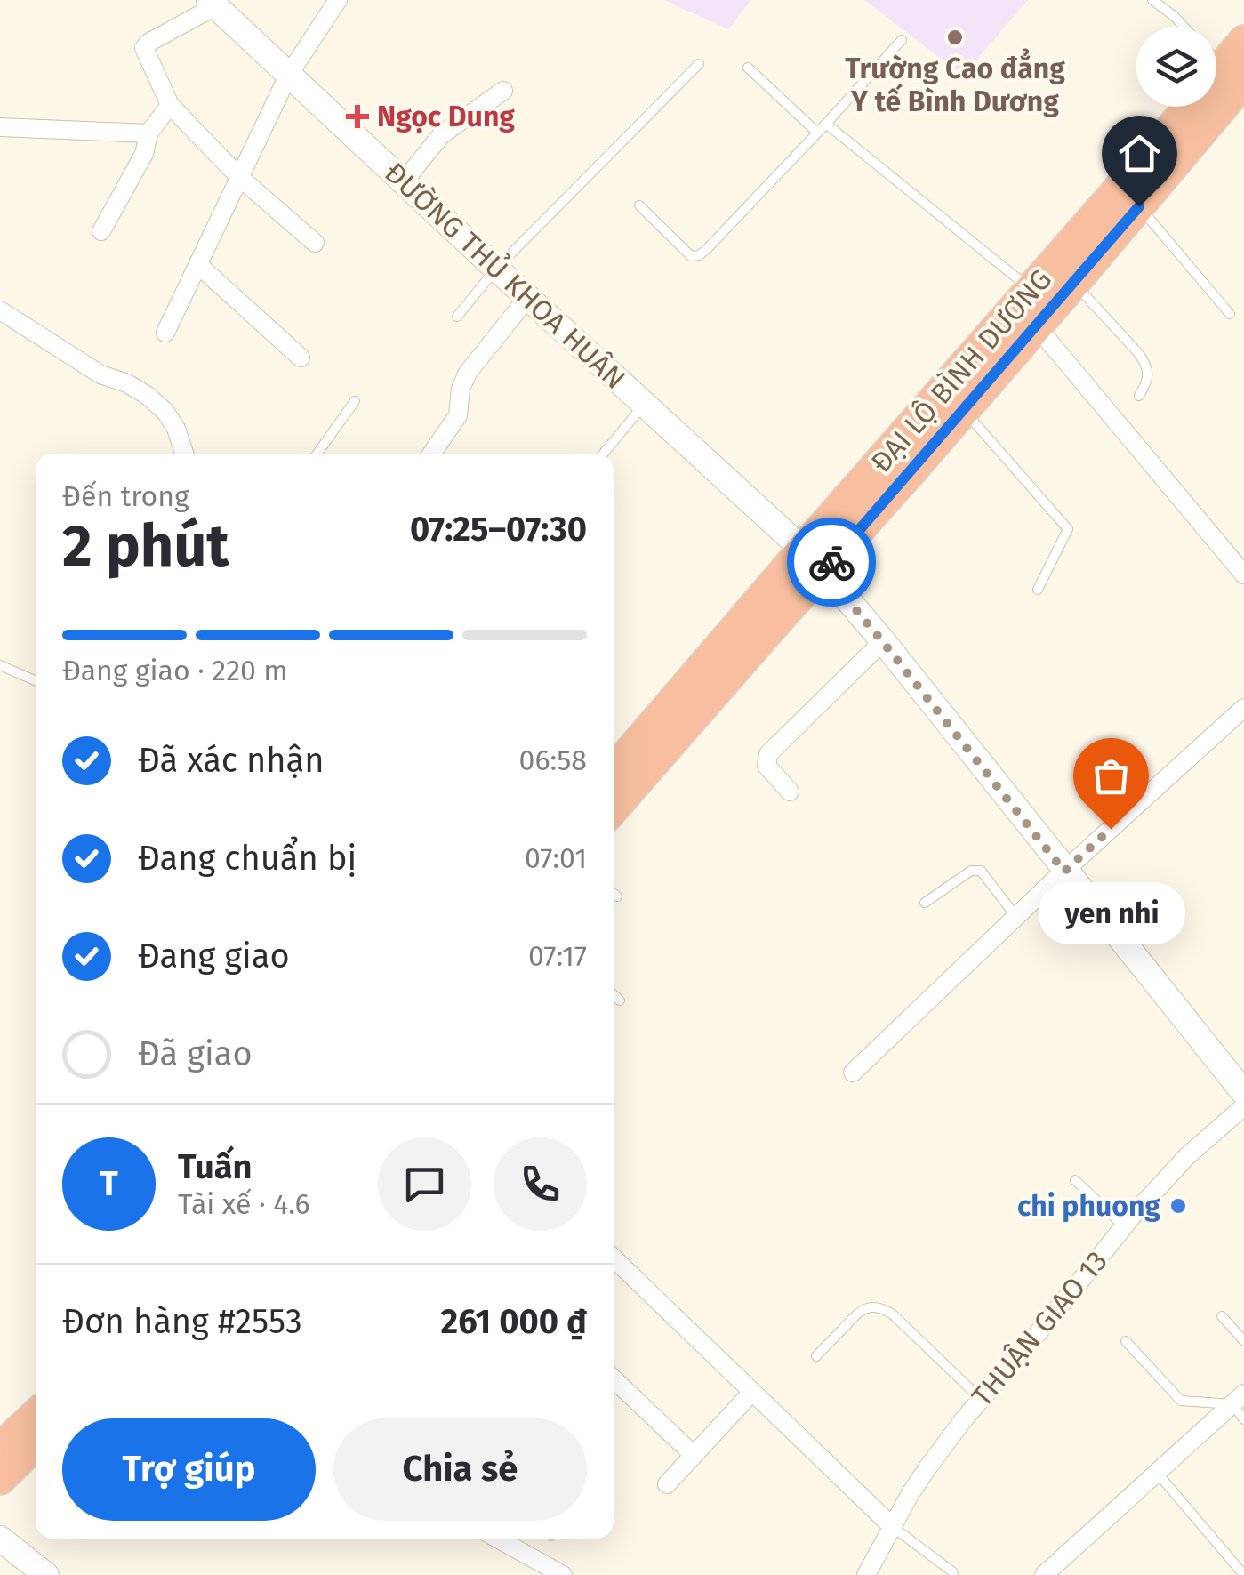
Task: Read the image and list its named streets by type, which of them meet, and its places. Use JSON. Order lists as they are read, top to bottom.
{
  "streets": {
    "highway": ["ĐẠI LỘ BÌNH DƯƠNG"],
    "main road": ["ĐƯỜNG THỦ KHOA HUÂN"],
    "street": ["THUẬN GIAO 13"]
  },
  "crossings": [
    ["ĐƯỜNG THỦ KHOA HUÂN", "ĐẠI LỘ BÌNH DƯƠNG"],
    ["ĐƯỜNG THỦ KHOA HUÂN", "THUẬN GIAO 13"]
  ],
  "places": {
    "other": ["Trường Cao đẳng Y tế Bình Dương", "yen nhi", "chi phuong"],
    "health": ["Ngọc Dung"]
  },
  "page": {
    "heading": ["2 phút", "Đến trong", "07:25–07:30"],
    "panel": [
      "Tuấn",
      "Tài xế · 4.6",
      "Đơn hàng #2553",
      "261 000 ₫"
    ],
    "bar": "Đang giao · 220 m",
    "list": [
      ["Đã xác nhận", "06:58"],
      ["Đang chuẩn bị", "07:01"],
      ["Đang giao", "07:17"],
      "Đã giao"
    ],
    "bubble": "yen nhi",
    "round": "T",
    "buttons": ["Trợ giúp", "Chia sẻ"]
  }
}
